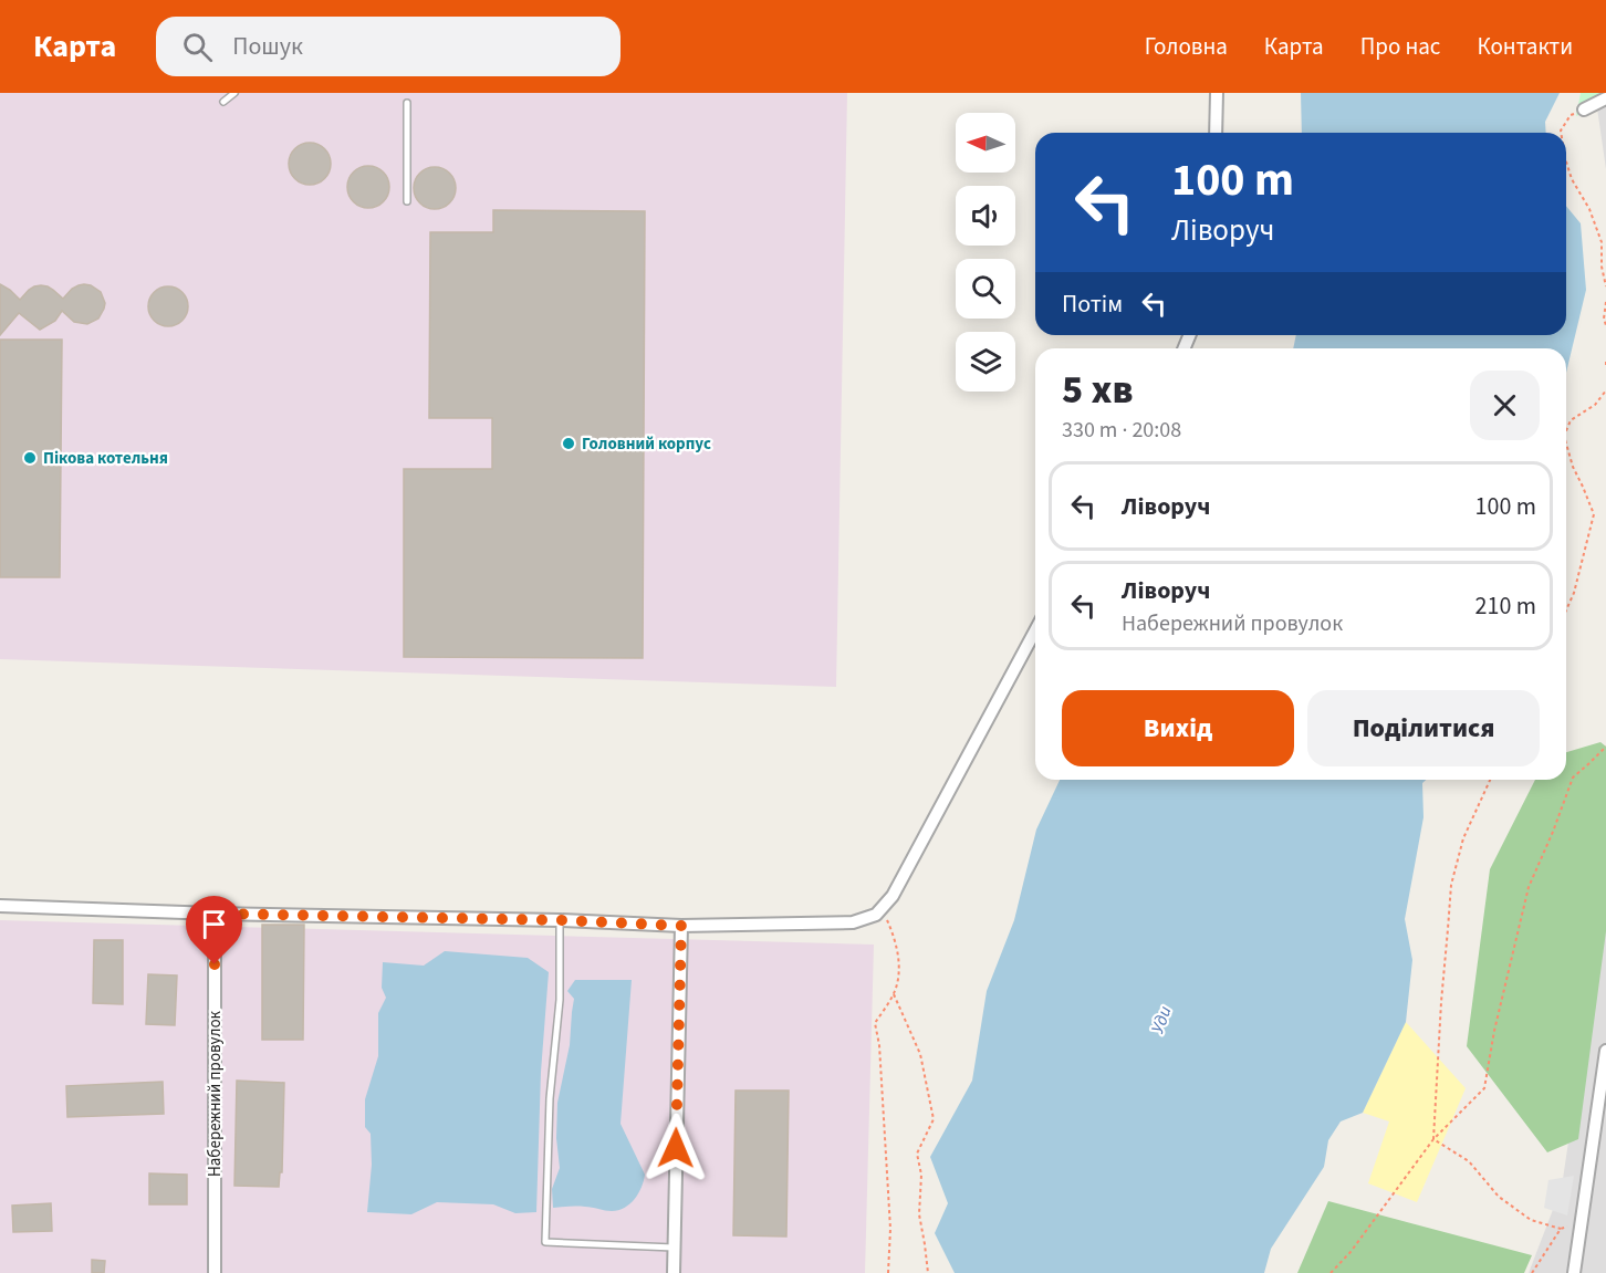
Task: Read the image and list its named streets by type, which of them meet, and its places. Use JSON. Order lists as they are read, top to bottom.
{
  "streets": {
    "street": ["Набережний провулок"]
  },
  "water": ["Уди"],
  "places": ["Головний корпус", "Пікова котельня"],
  "north": "left",
  "page": {
    "header": "Карта",
    "search": "Пошук",
    "nav": [
      "Головна",
      "Карта",
      "Про нас",
      "Контакти"
    ],
    "turn": ["100 m", "Ліворуч"],
    "then": "Потім",
    "heading": ["5 хв", "330 m · 20:08"],
    "list": [
      {
        "name": "Ліворуч",
        "value": "100 m"
      },
      {
        "name": "Ліворуч",
        "note": "Набережний провулок",
        "value": "210 m"
      }
    ],
    "buttons": ["Вихід", "Поділитися"]
  }
}
